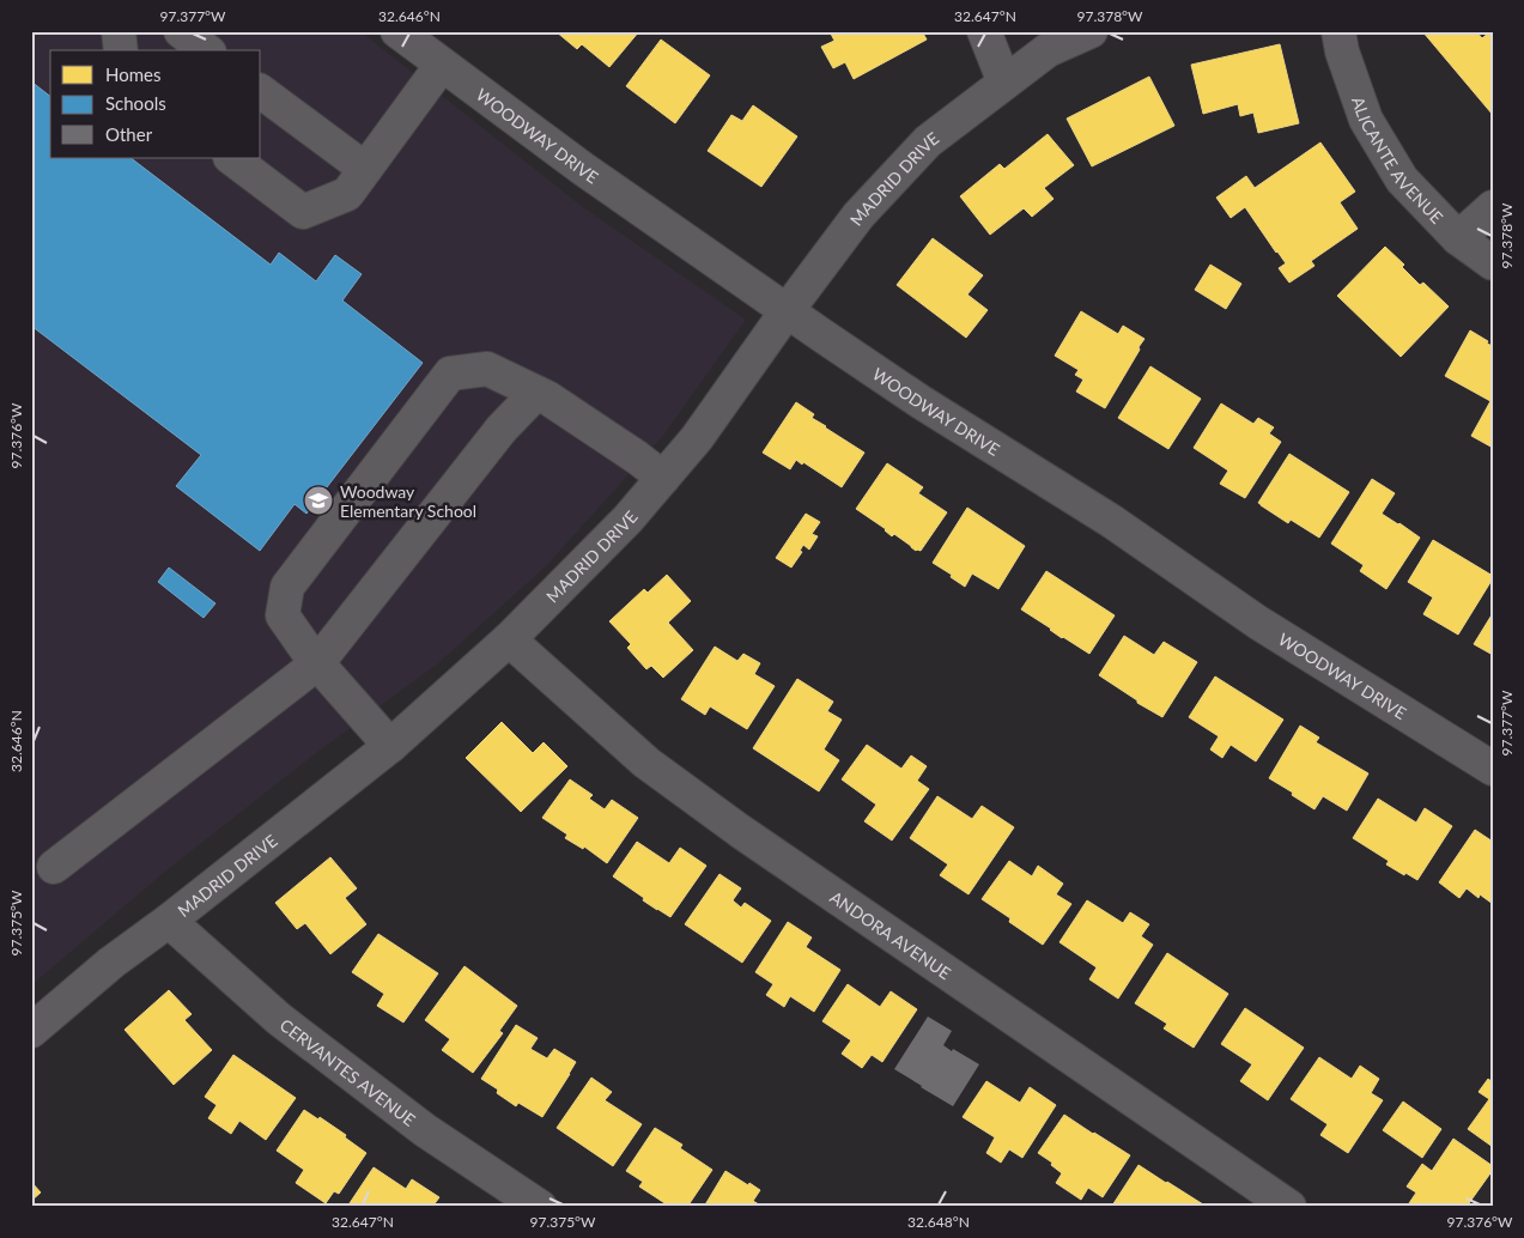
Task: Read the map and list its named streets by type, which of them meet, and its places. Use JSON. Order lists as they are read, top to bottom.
{
  "streets": {
    "street": [
      "WOODWAY DRIVE",
      "ALICANTE AVENUE",
      "MADRID DRIVE",
      "ANDORA AVENUE",
      "CERVANTES AVENUE"
    ]
  },
  "crossings": [
    ["WOODWAY DRIVE", "MADRID DRIVE"],
    ["MADRID DRIVE", "ANDORA AVENUE"],
    ["MADRID DRIVE", "CERVANTES AVENUE"]
  ],
  "places": {
    "school or university": ["Woodway Elementary School"]
  },
  "legend": ["Homes", "Schools", "Other"],
  "coordinates": [
    "97.377°W",
    "32.646°N",
    "32.647°N",
    "97.378°W",
    "97.376°W",
    "97.375°W",
    "32.648°N"
  ]
}
